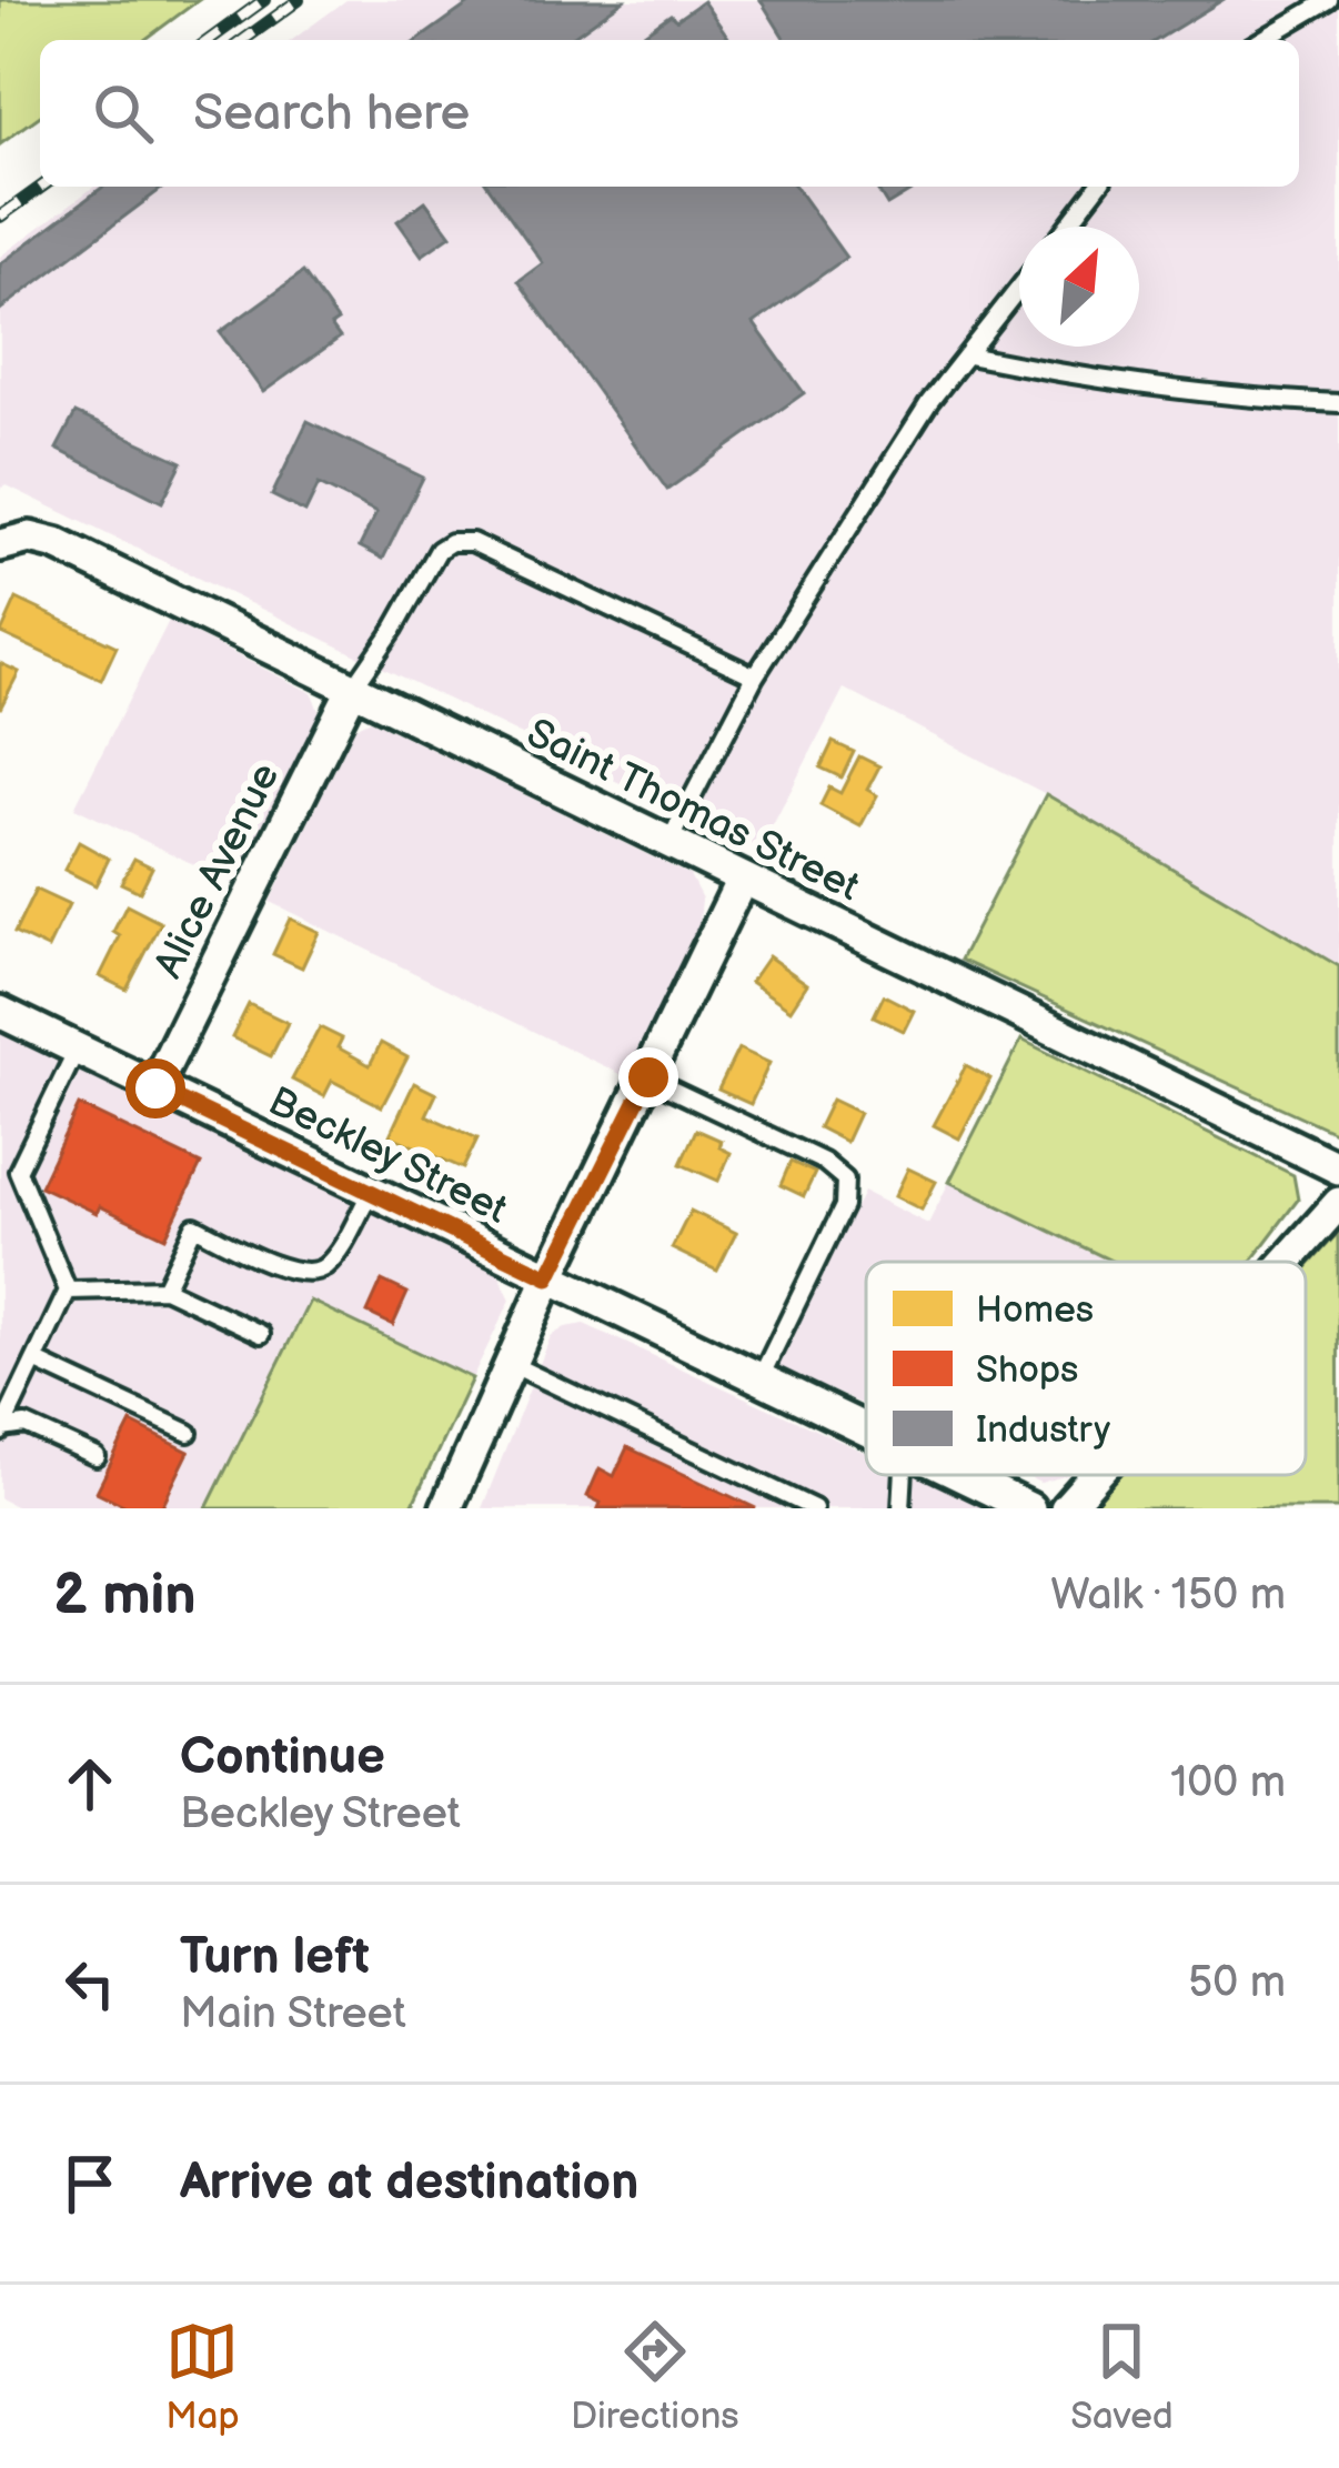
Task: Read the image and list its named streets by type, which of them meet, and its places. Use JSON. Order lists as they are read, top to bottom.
{
  "streets": {
    "street": ["Saint Thomas Street", "Alice Avenue", "Beckley Street"]
  },
  "crossings": [
    ["Saint Thomas Street", "Alice Avenue"],
    ["Alice Avenue", "Beckley Street"]
  ],
  "legend": ["Homes", "Shops", "Industry"],
  "north": "top right",
  "page": {
    "search": "Search here",
    "heading": ["2 min", "Walk · 150 m"],
    "list": [
      ["Continue", "Beckley Street", "100 m"],
      ["Turn left", "Main Street", "50 m"],
      "Arrive at destination"
    ],
    "nav": ["Map", "Directions", "Saved"]
  }
}
